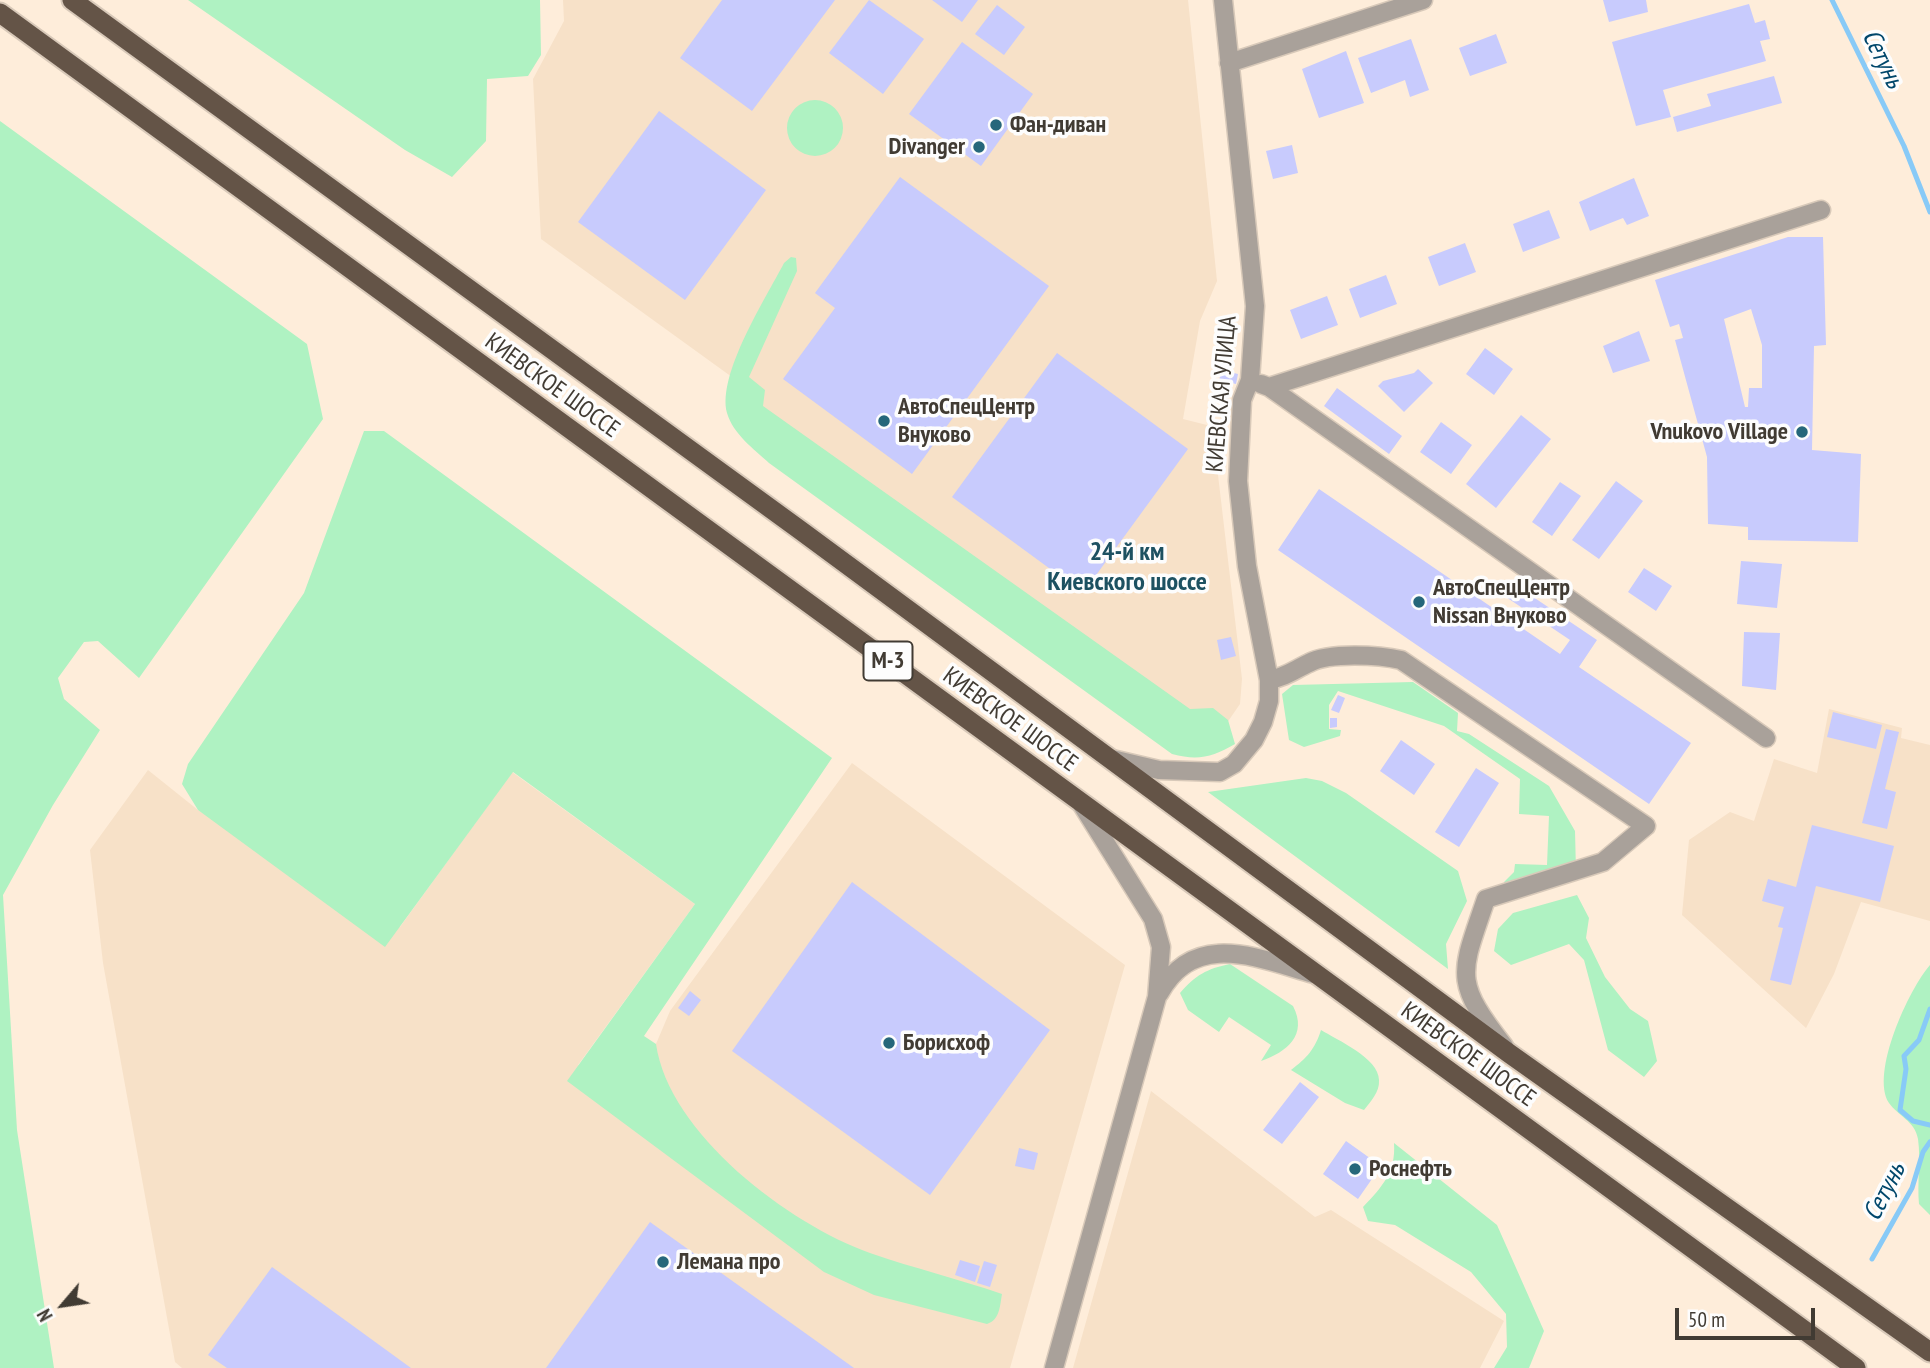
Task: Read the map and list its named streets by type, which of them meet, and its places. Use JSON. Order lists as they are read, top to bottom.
{
  "streets": {
    "highway": ["КИЕВСКОЕ ШОССЕ", "М-3"],
    "street": ["КИЕВСКАЯ УЛИЦА"]
  },
  "crossings": [
    ["КИЕВСКОЕ ШОССЕ", "КИЕВСКАЯ УЛИЦА"]
  ],
  "districts": ["24-й км Киевского шоссе"],
  "water": ["Сетунь"],
  "places": [
    "Фан-диван",
    "Divanger",
    "АвтоСпецЦентр Внуково",
    "Vnukovo Village",
    "АвтоСпецЦентр Nissan Внуково",
    "Борисхоф",
    "Роснефть",
    "Лемана про"
  ],
  "scale_bar": "50 m",
  "north": "bottom left"
}
